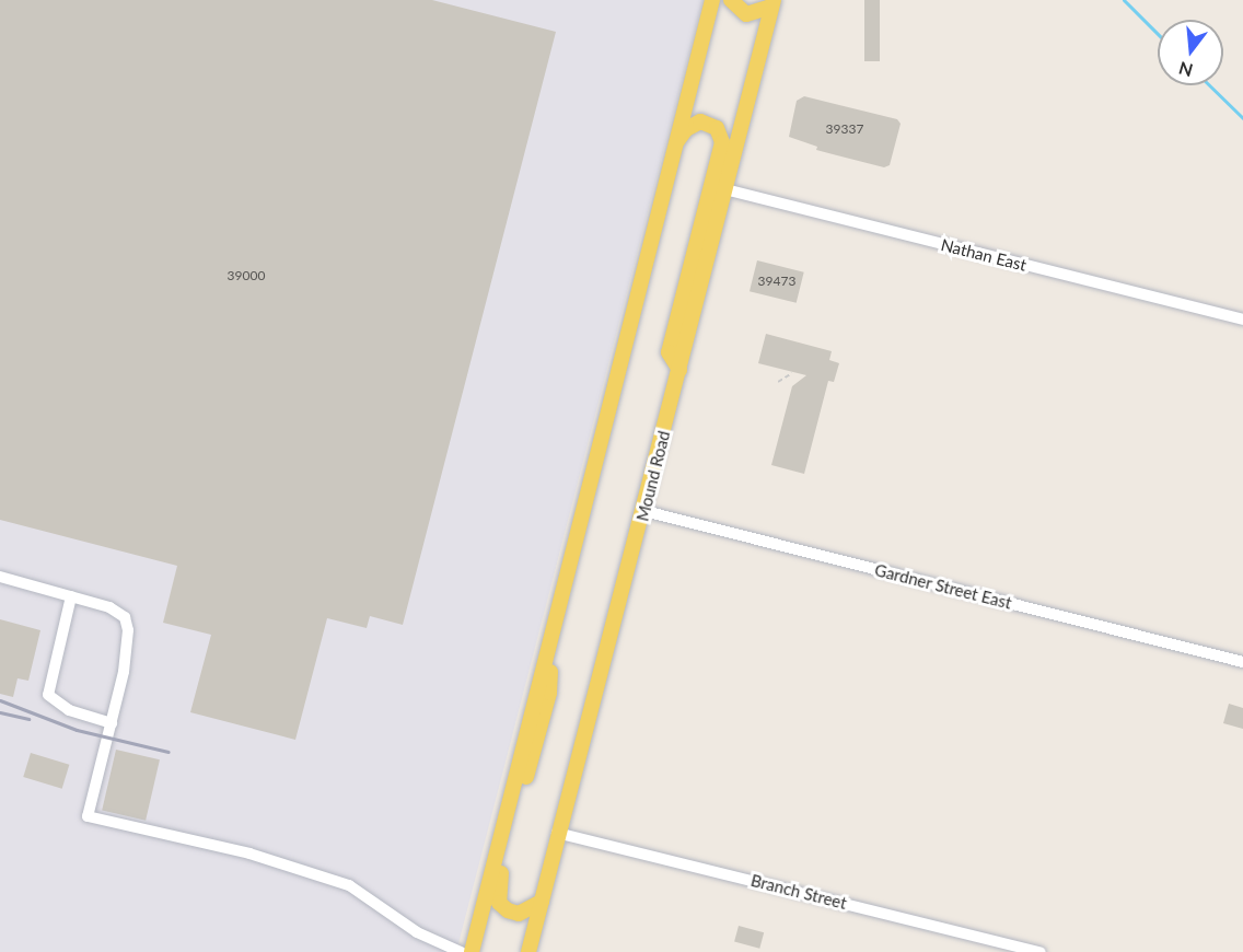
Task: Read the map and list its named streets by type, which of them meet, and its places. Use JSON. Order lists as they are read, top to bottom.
{
  "streets": {
    "main road": ["Mound Road"],
    "street": ["Nathan East", "Gardner Street East", "Branch Street"]
  },
  "crossings": [
    ["Nathan East", "Mound Road"],
    ["Mound Road", "Gardner Street East"],
    ["Mound Road", "Branch Street"]
  ],
  "house_numbers": ["39337", "39000", "39473"],
  "north": "bottom"
}
